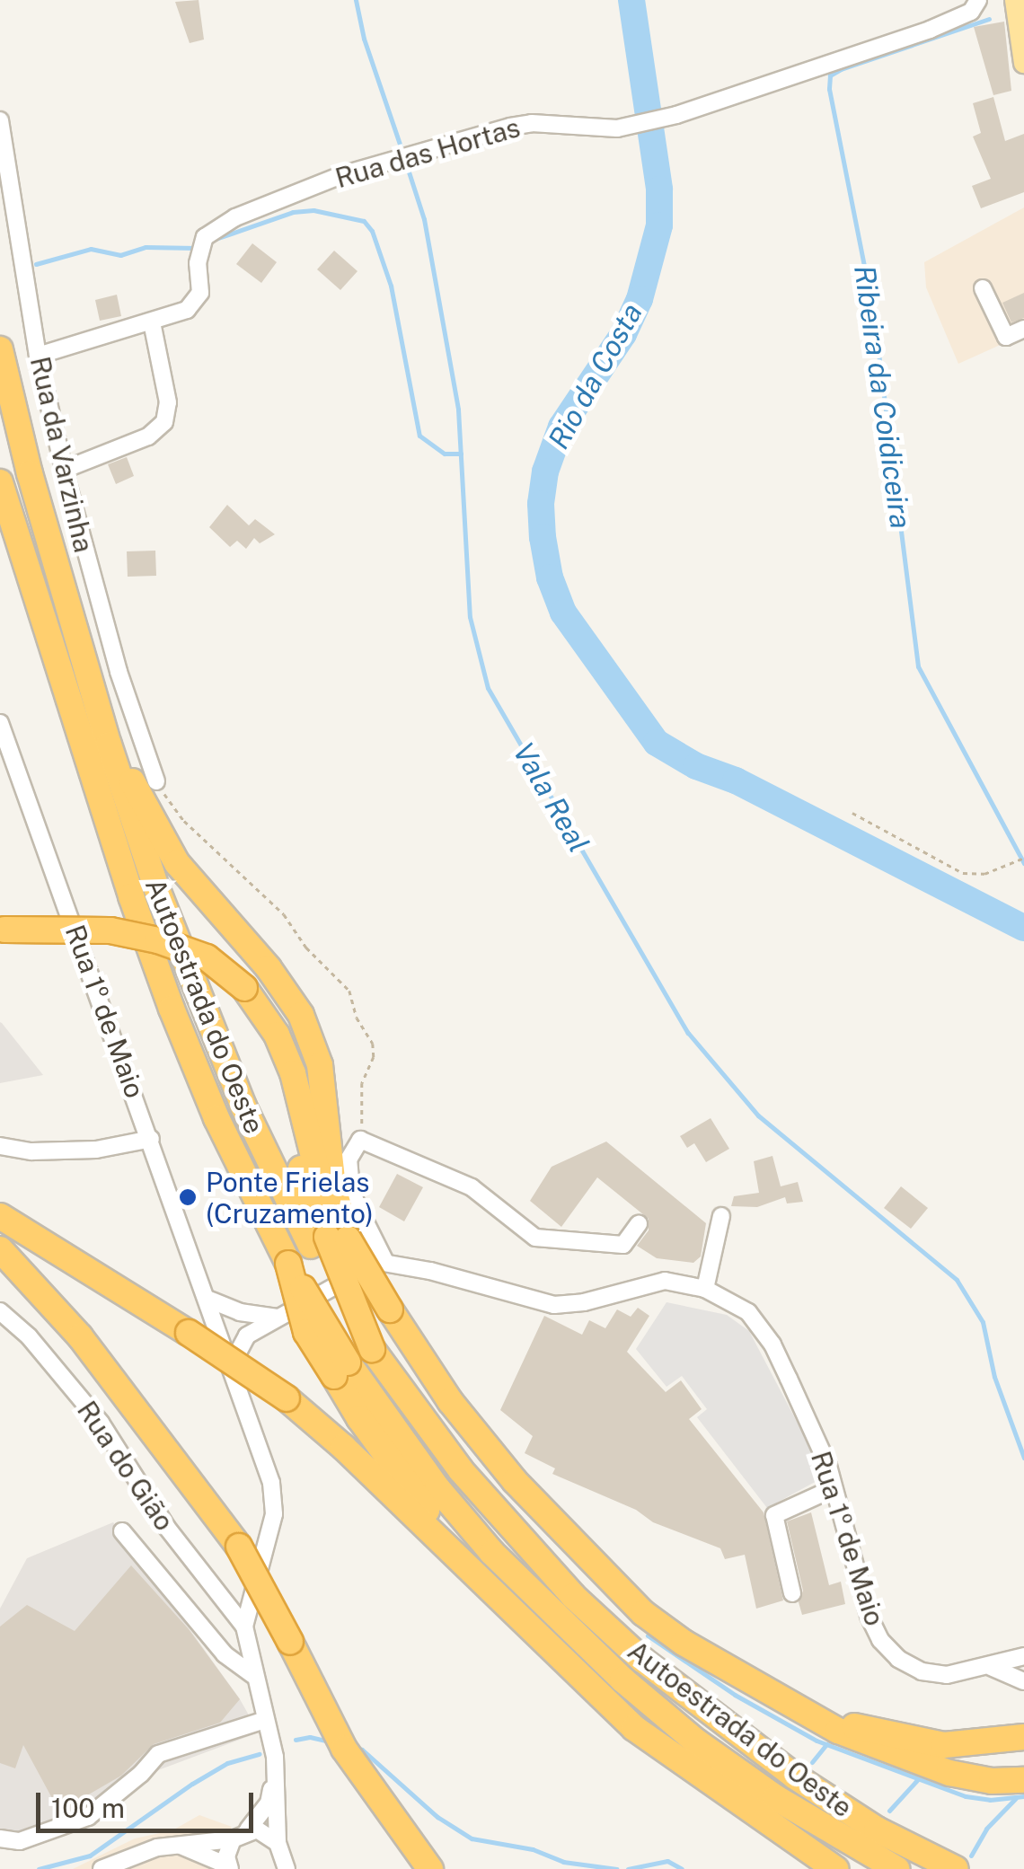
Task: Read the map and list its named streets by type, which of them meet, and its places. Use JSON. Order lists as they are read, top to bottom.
{
  "streets": {
    "highway": ["Autoestrada do Oeste"],
    "street": [
      "Rua das Hortas",
      "Rua da Varzinha",
      "Rua 1º de Maio",
      "Rua do Gião"
    ]
  },
  "crossings": [
    ["Rua das Hortas", "Rua da Varzinha"],
    ["Rua 1º de Maio", "Rua do Gião"]
  ],
  "water": ["Rio da Costa", "Ribeira da Coidiceira", "Vala Real"],
  "places": ["Ponte Frielas (Cruzamento)"],
  "scale_bar": "100 m"
}
